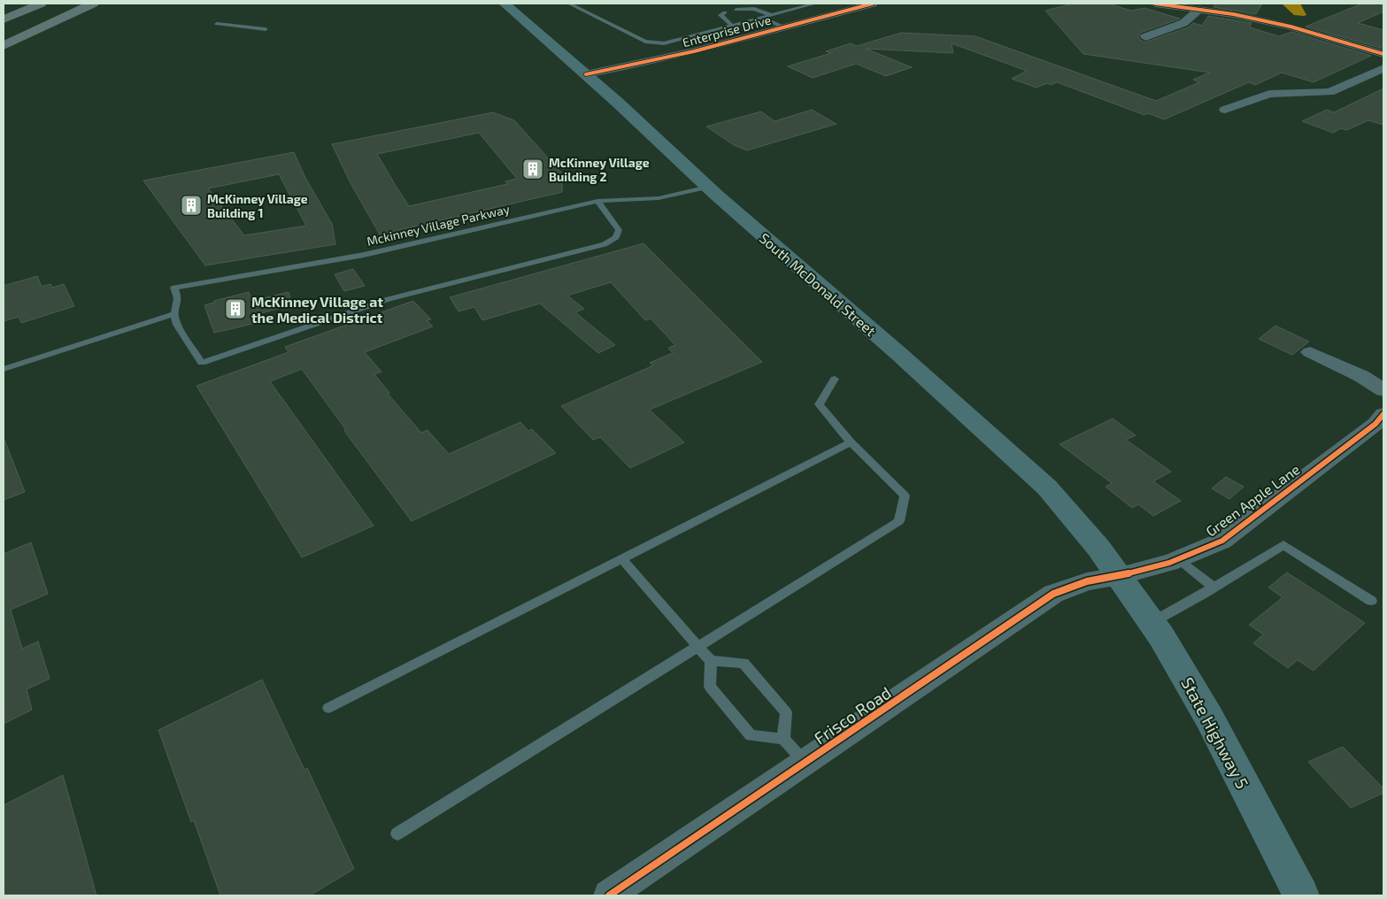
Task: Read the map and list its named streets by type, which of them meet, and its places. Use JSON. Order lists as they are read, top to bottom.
{
  "streets": {
    "main road": ["South McDonald Street", "State Highway 5"],
    "street": ["Enterprise Drive", "Green Apple Lane", "Frisco Road"],
    "lane": ["Mckinney Village Parkway"]
  },
  "crossings": [
    ["Enterprise Drive", "South McDonald Street"],
    ["Mckinney Village Parkway", "South McDonald Street"],
    ["South McDonald Street", "Green Apple Lane"],
    ["South McDonald Street", "Frisco Road"],
    ["South McDonald Street", "State Highway 5"],
    ["Green Apple Lane", "Frisco Road"],
    ["Green Apple Lane", "State Highway 5"],
    ["Frisco Road", "State Highway 5"]
  ],
  "places": {
    "building": ["McKinney Village Building 2", "McKinney Village Building 1", "McKinney Village at the Medical District"]
  }
}
